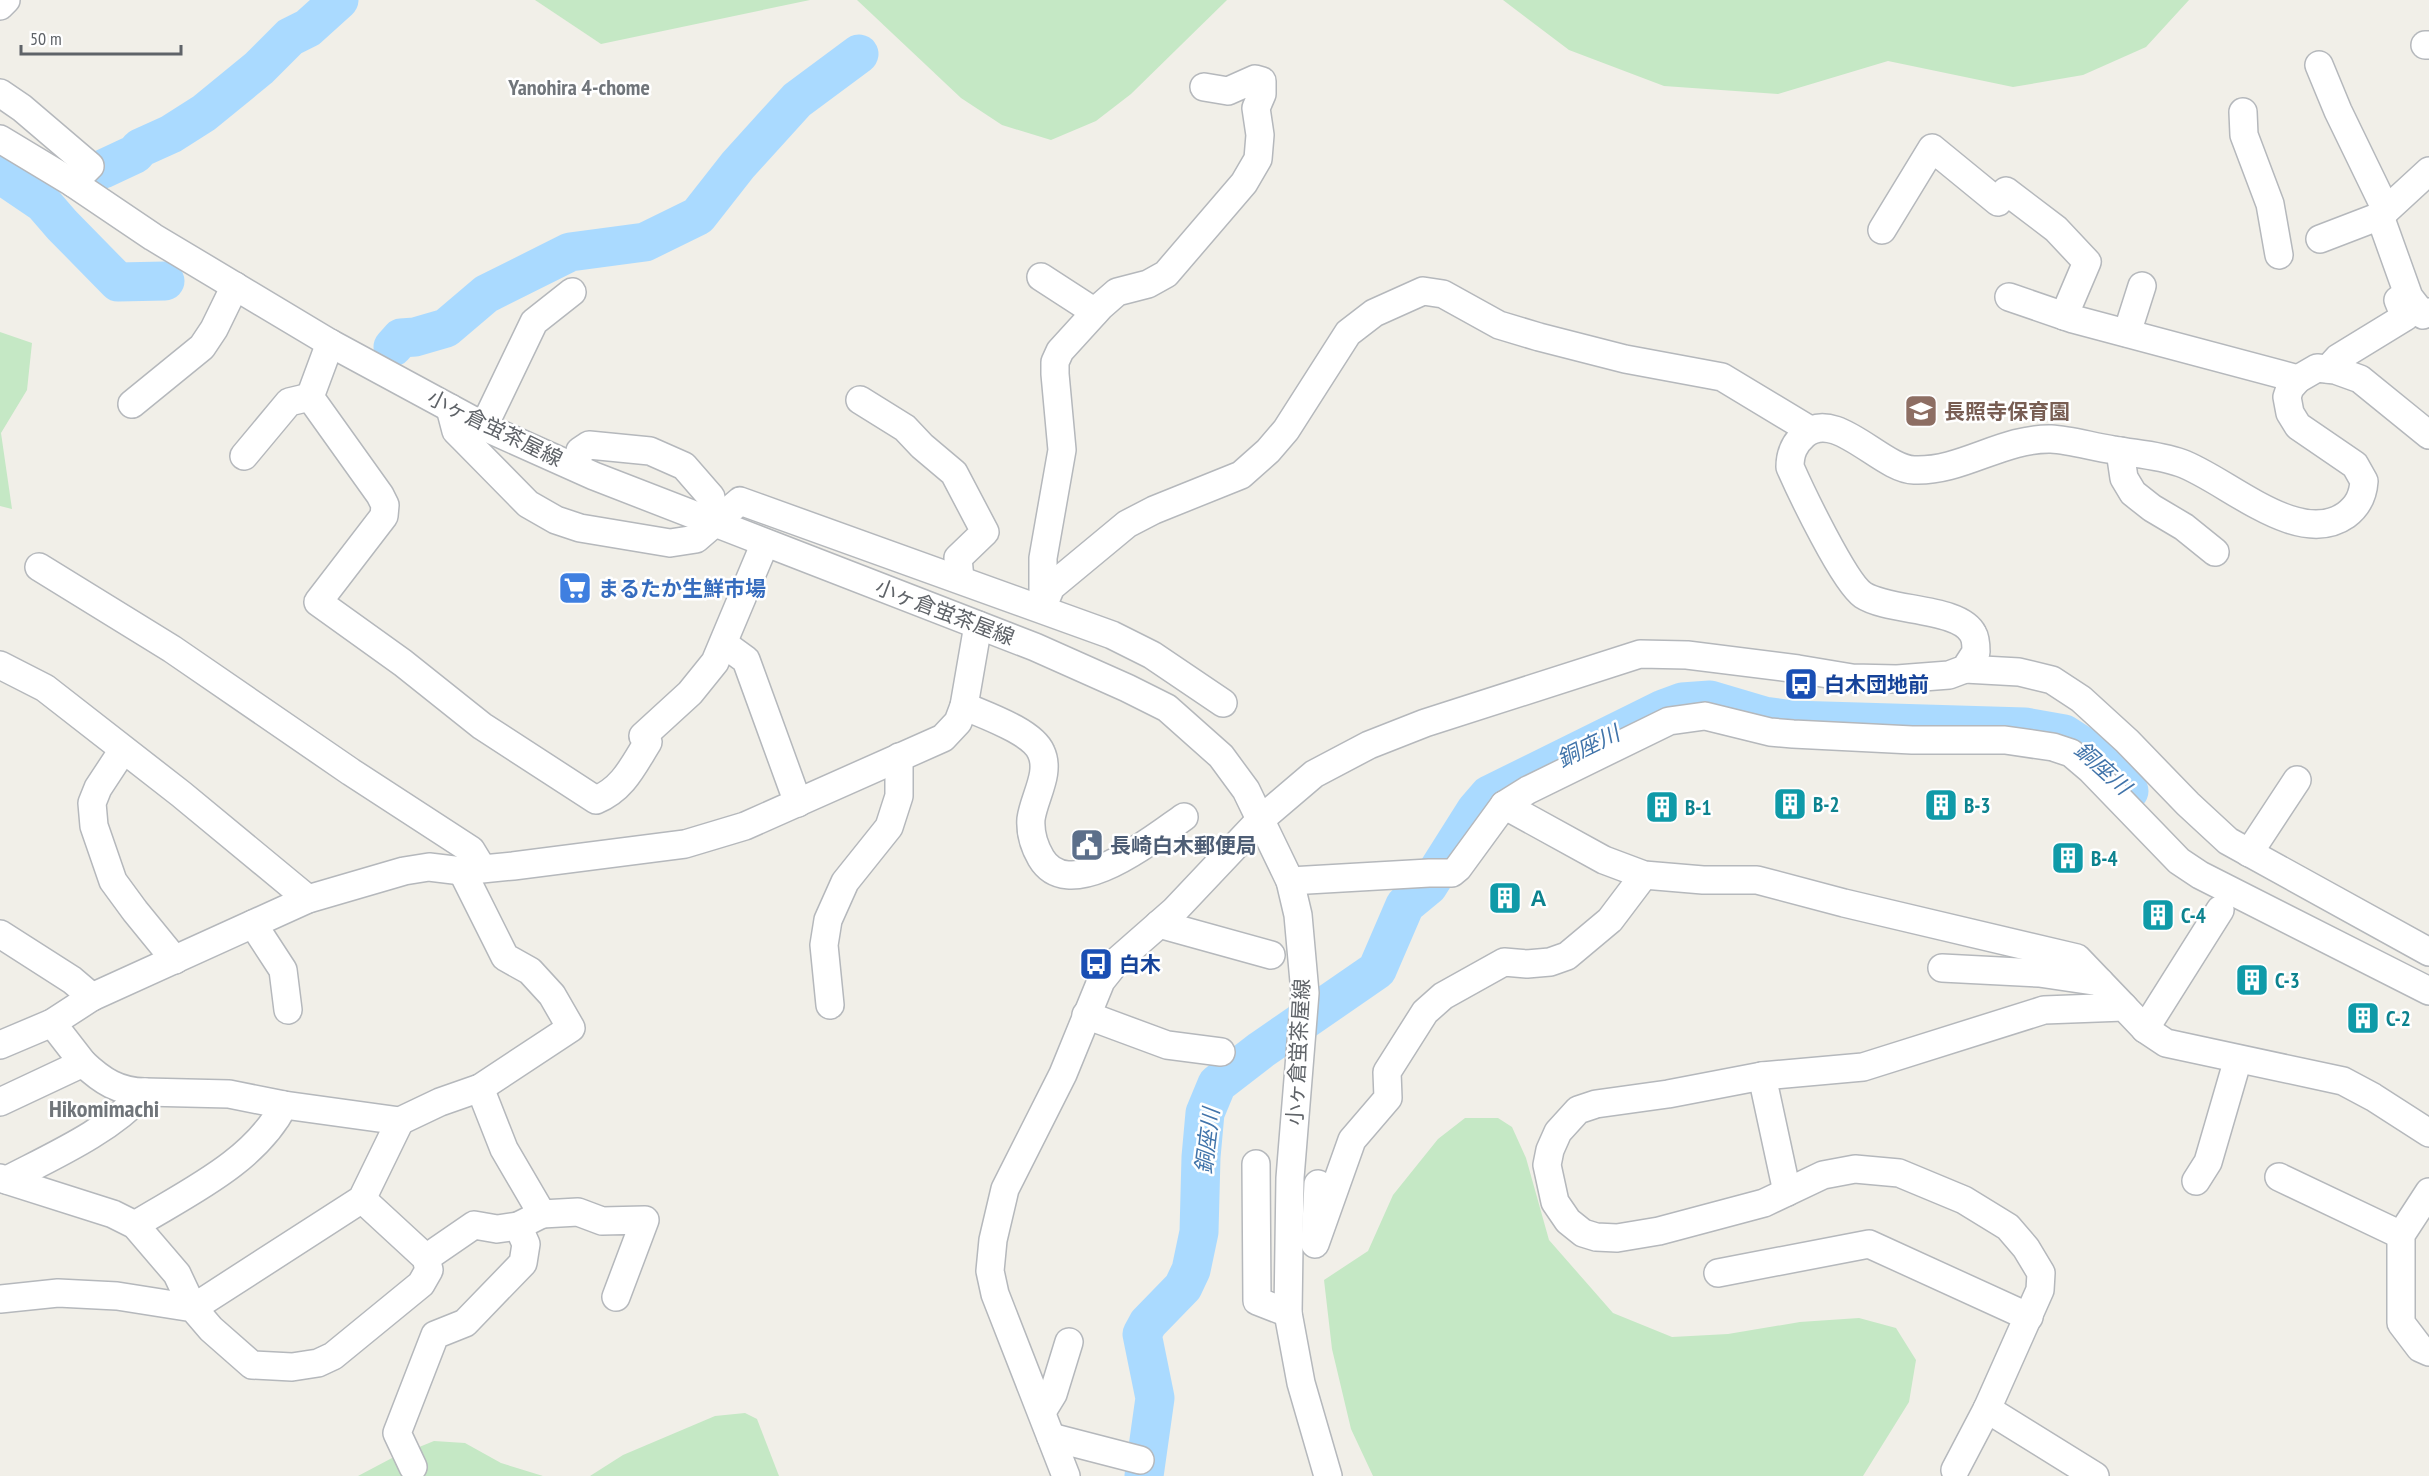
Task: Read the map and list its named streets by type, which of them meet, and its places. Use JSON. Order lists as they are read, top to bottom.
{
  "streets": {
    "street": ["小ヶ倉蛍茶屋線"]
  },
  "districts": ["Yanohira 4-chome", "Hikomimachi"],
  "water": ["銅座川"],
  "places": {
    "school or university": ["長照寺保育園"],
    "supermarket": ["まるたか生鮮市場"],
    "bus stop": ["白木団地前", "白木"],
    "building": [
      "B-2",
      "B-3",
      "B-1",
      "B-4",
      "Ａ",
      "C-4",
      "C-3",
      "C-2"
    ],
    "public building": ["長崎白木郵便局"]
  },
  "scale_bar": "50 m"
}
